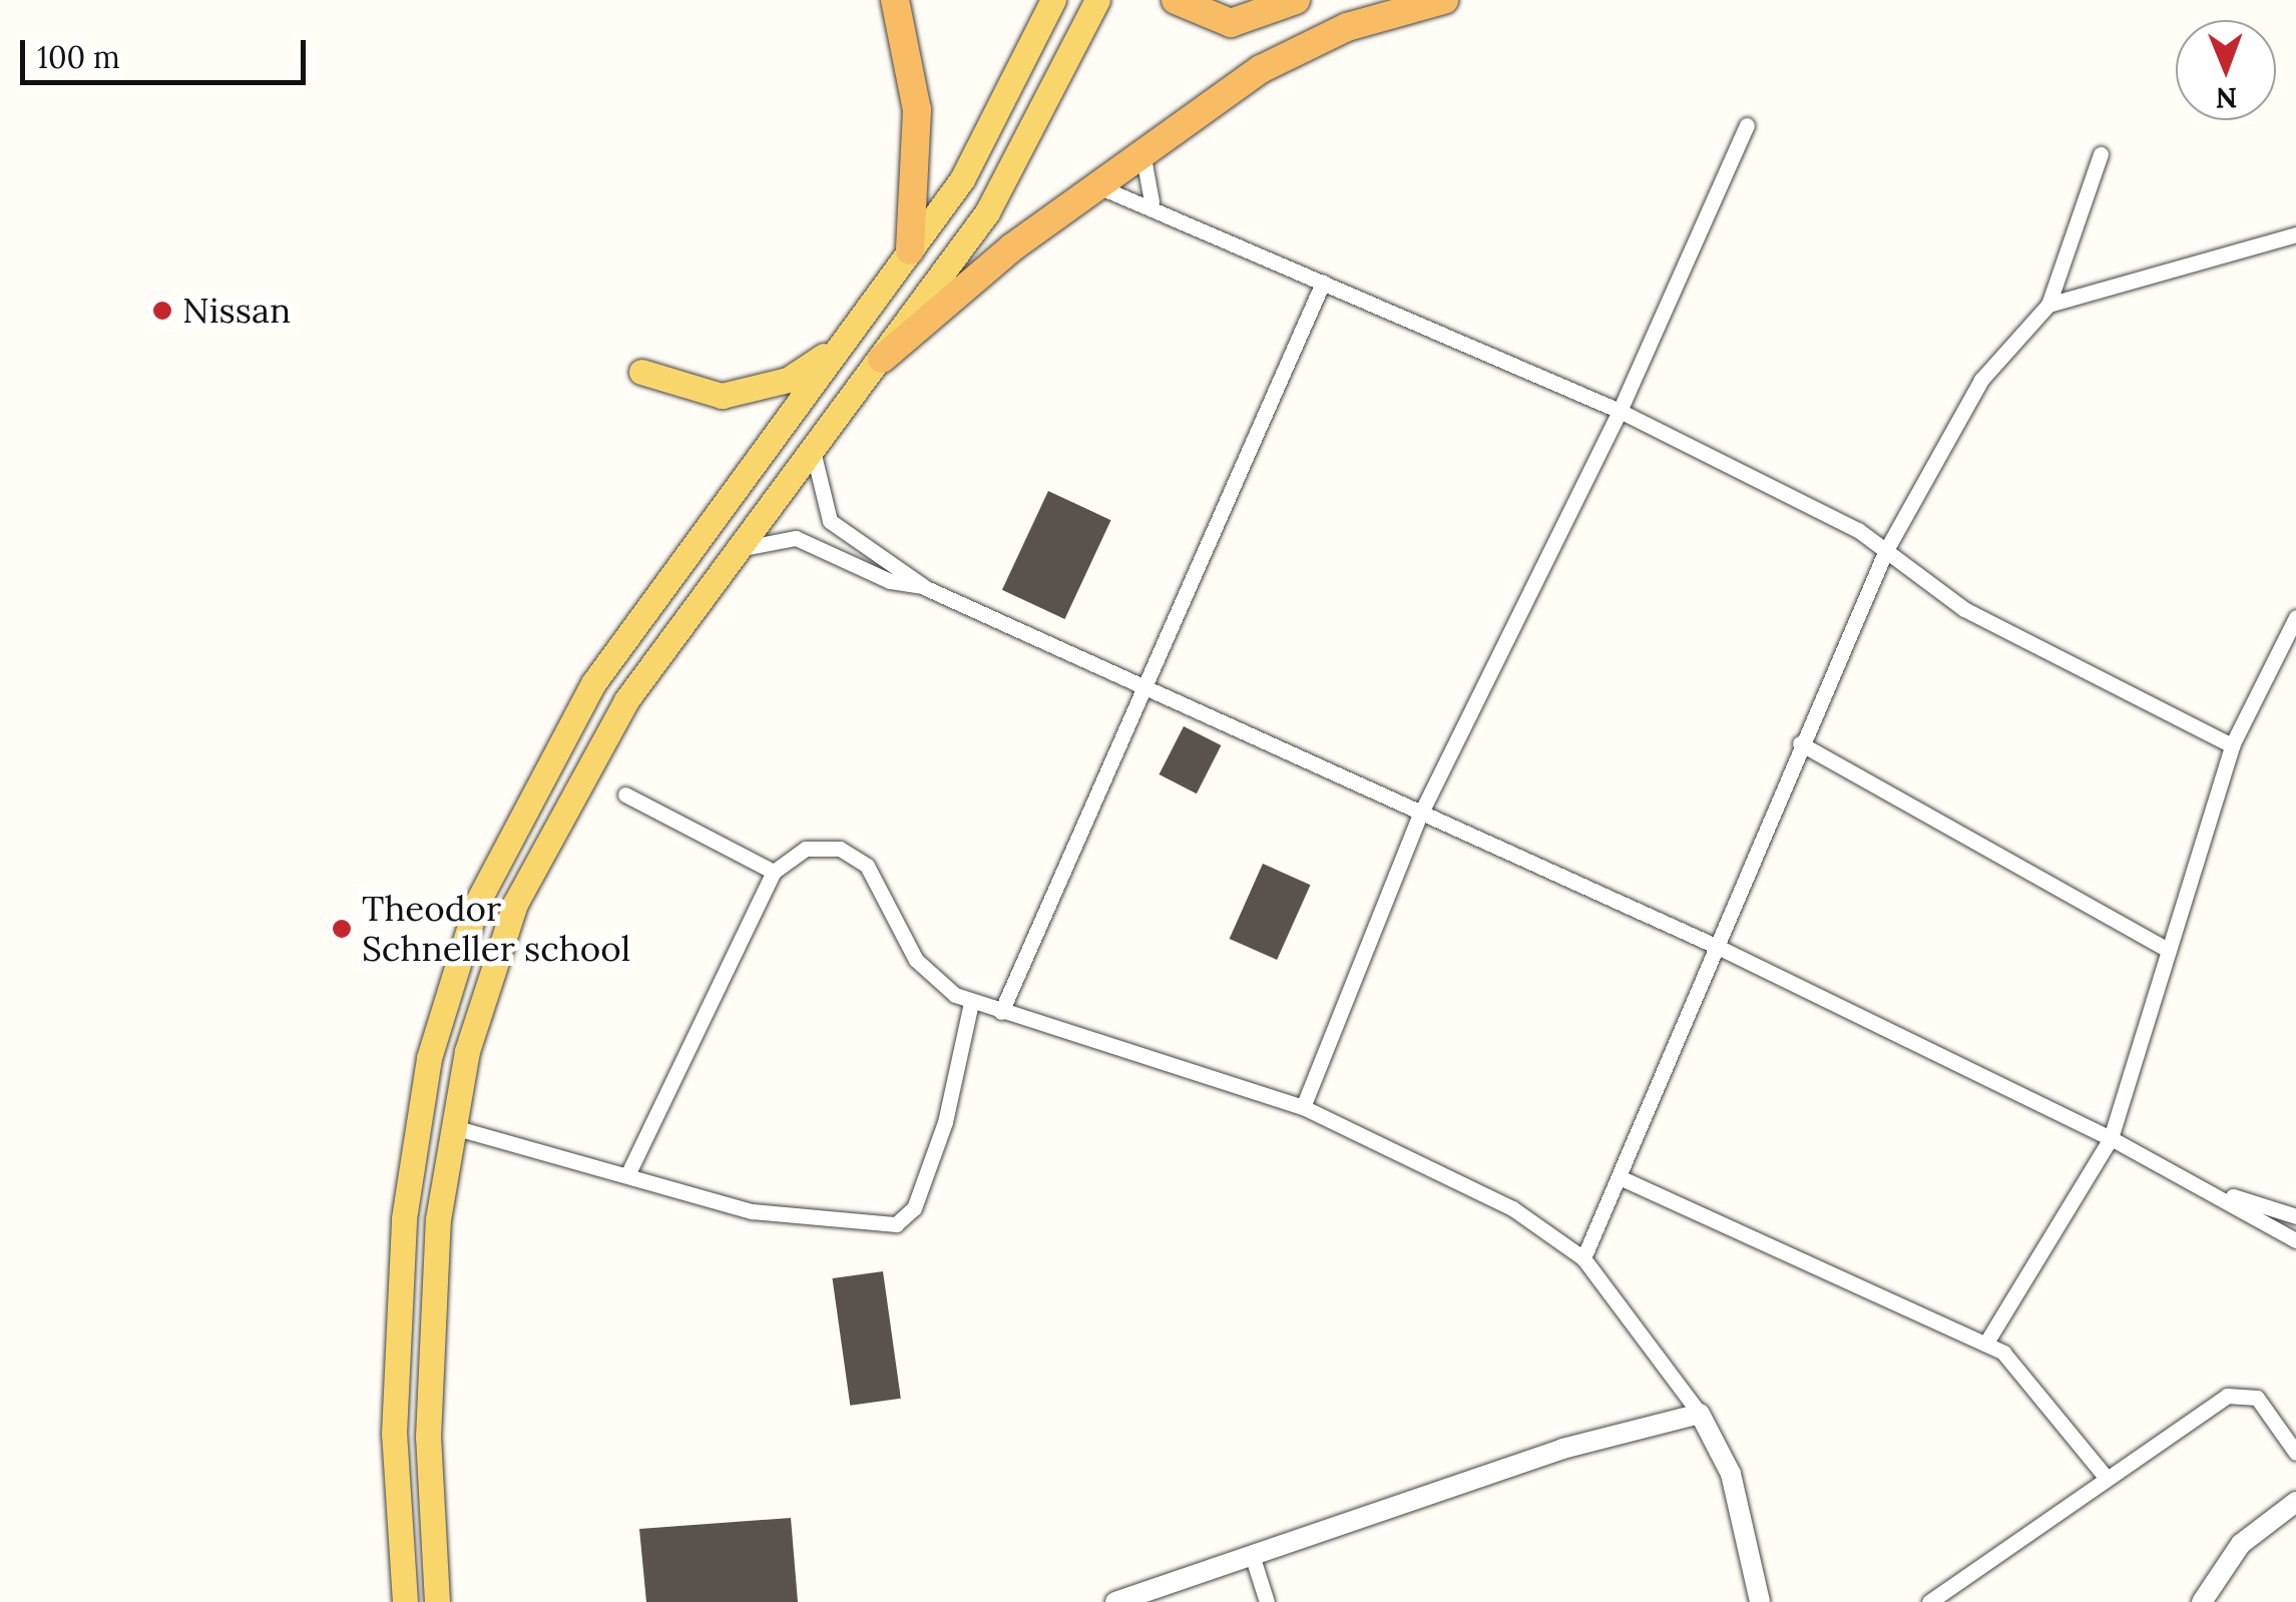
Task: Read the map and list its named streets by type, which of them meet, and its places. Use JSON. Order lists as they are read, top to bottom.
{
  "places": ["Nissan", "Theodor Schneller school"],
  "scale_bar": "100 m",
  "north": "bottom"
}
